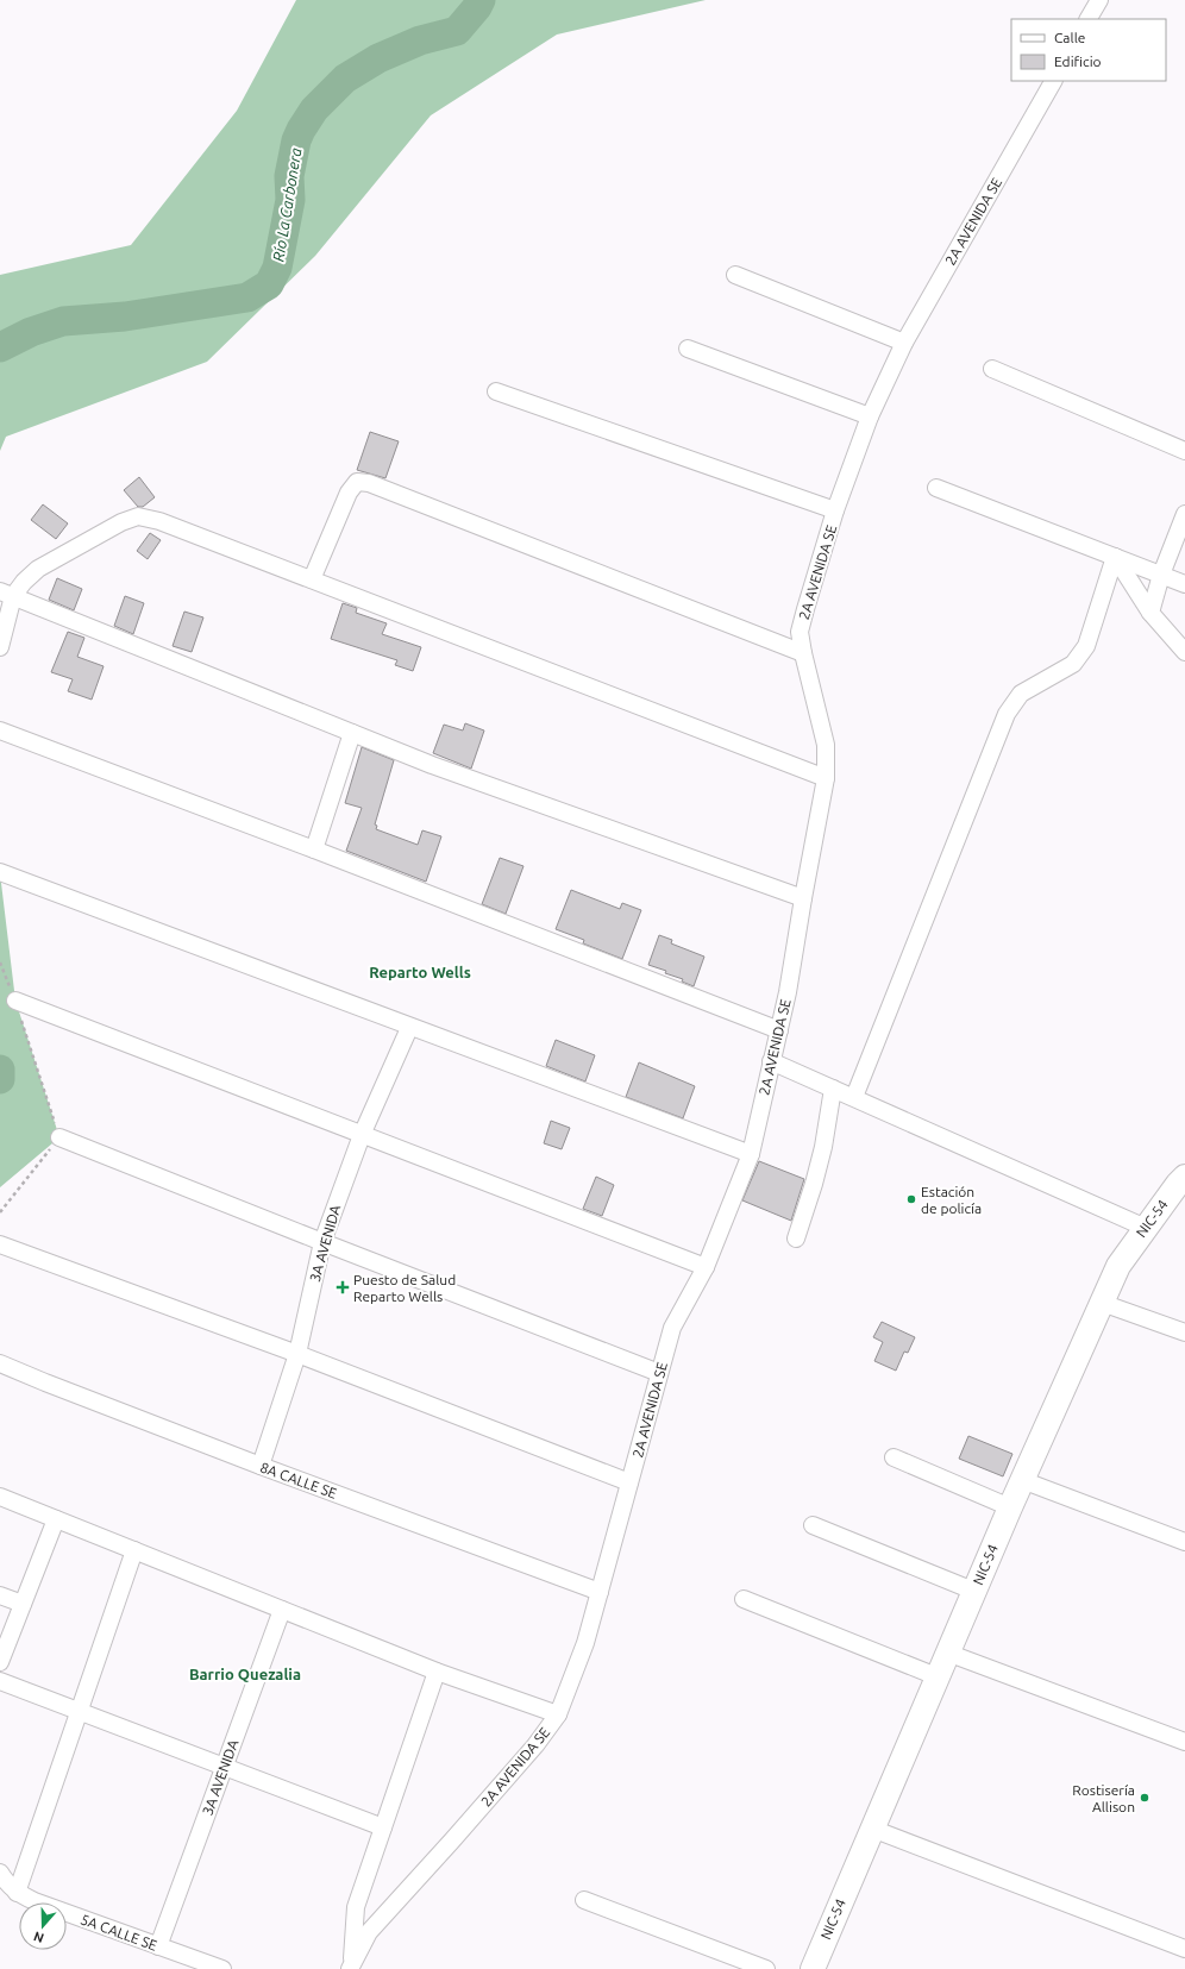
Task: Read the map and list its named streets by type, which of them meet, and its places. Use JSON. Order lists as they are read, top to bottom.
{
  "streets": {
    "main road": ["NIC-54"],
    "street": [
      "2A AVENIDA SE",
      "3A AVENIDA",
      "8A CALLE SE",
      "5A CALLE SE"
    ]
  },
  "crossings": [
    ["2A AVENIDA SE", "8A CALLE SE"],
    ["3A AVENIDA", "8A CALLE SE"],
    ["3A AVENIDA", "5A CALLE SE"]
  ],
  "districts": ["Reparto Wells", "Barrio Quezalia"],
  "water": ["Río La Carbonera"],
  "places": {
    "other": ["Estación de policía", "Rostisería Allison"],
    "health": ["Puesto de Salud Reparto Wells"]
  },
  "legend": ["Calle", "Edificio"],
  "north": "bottom"
}
